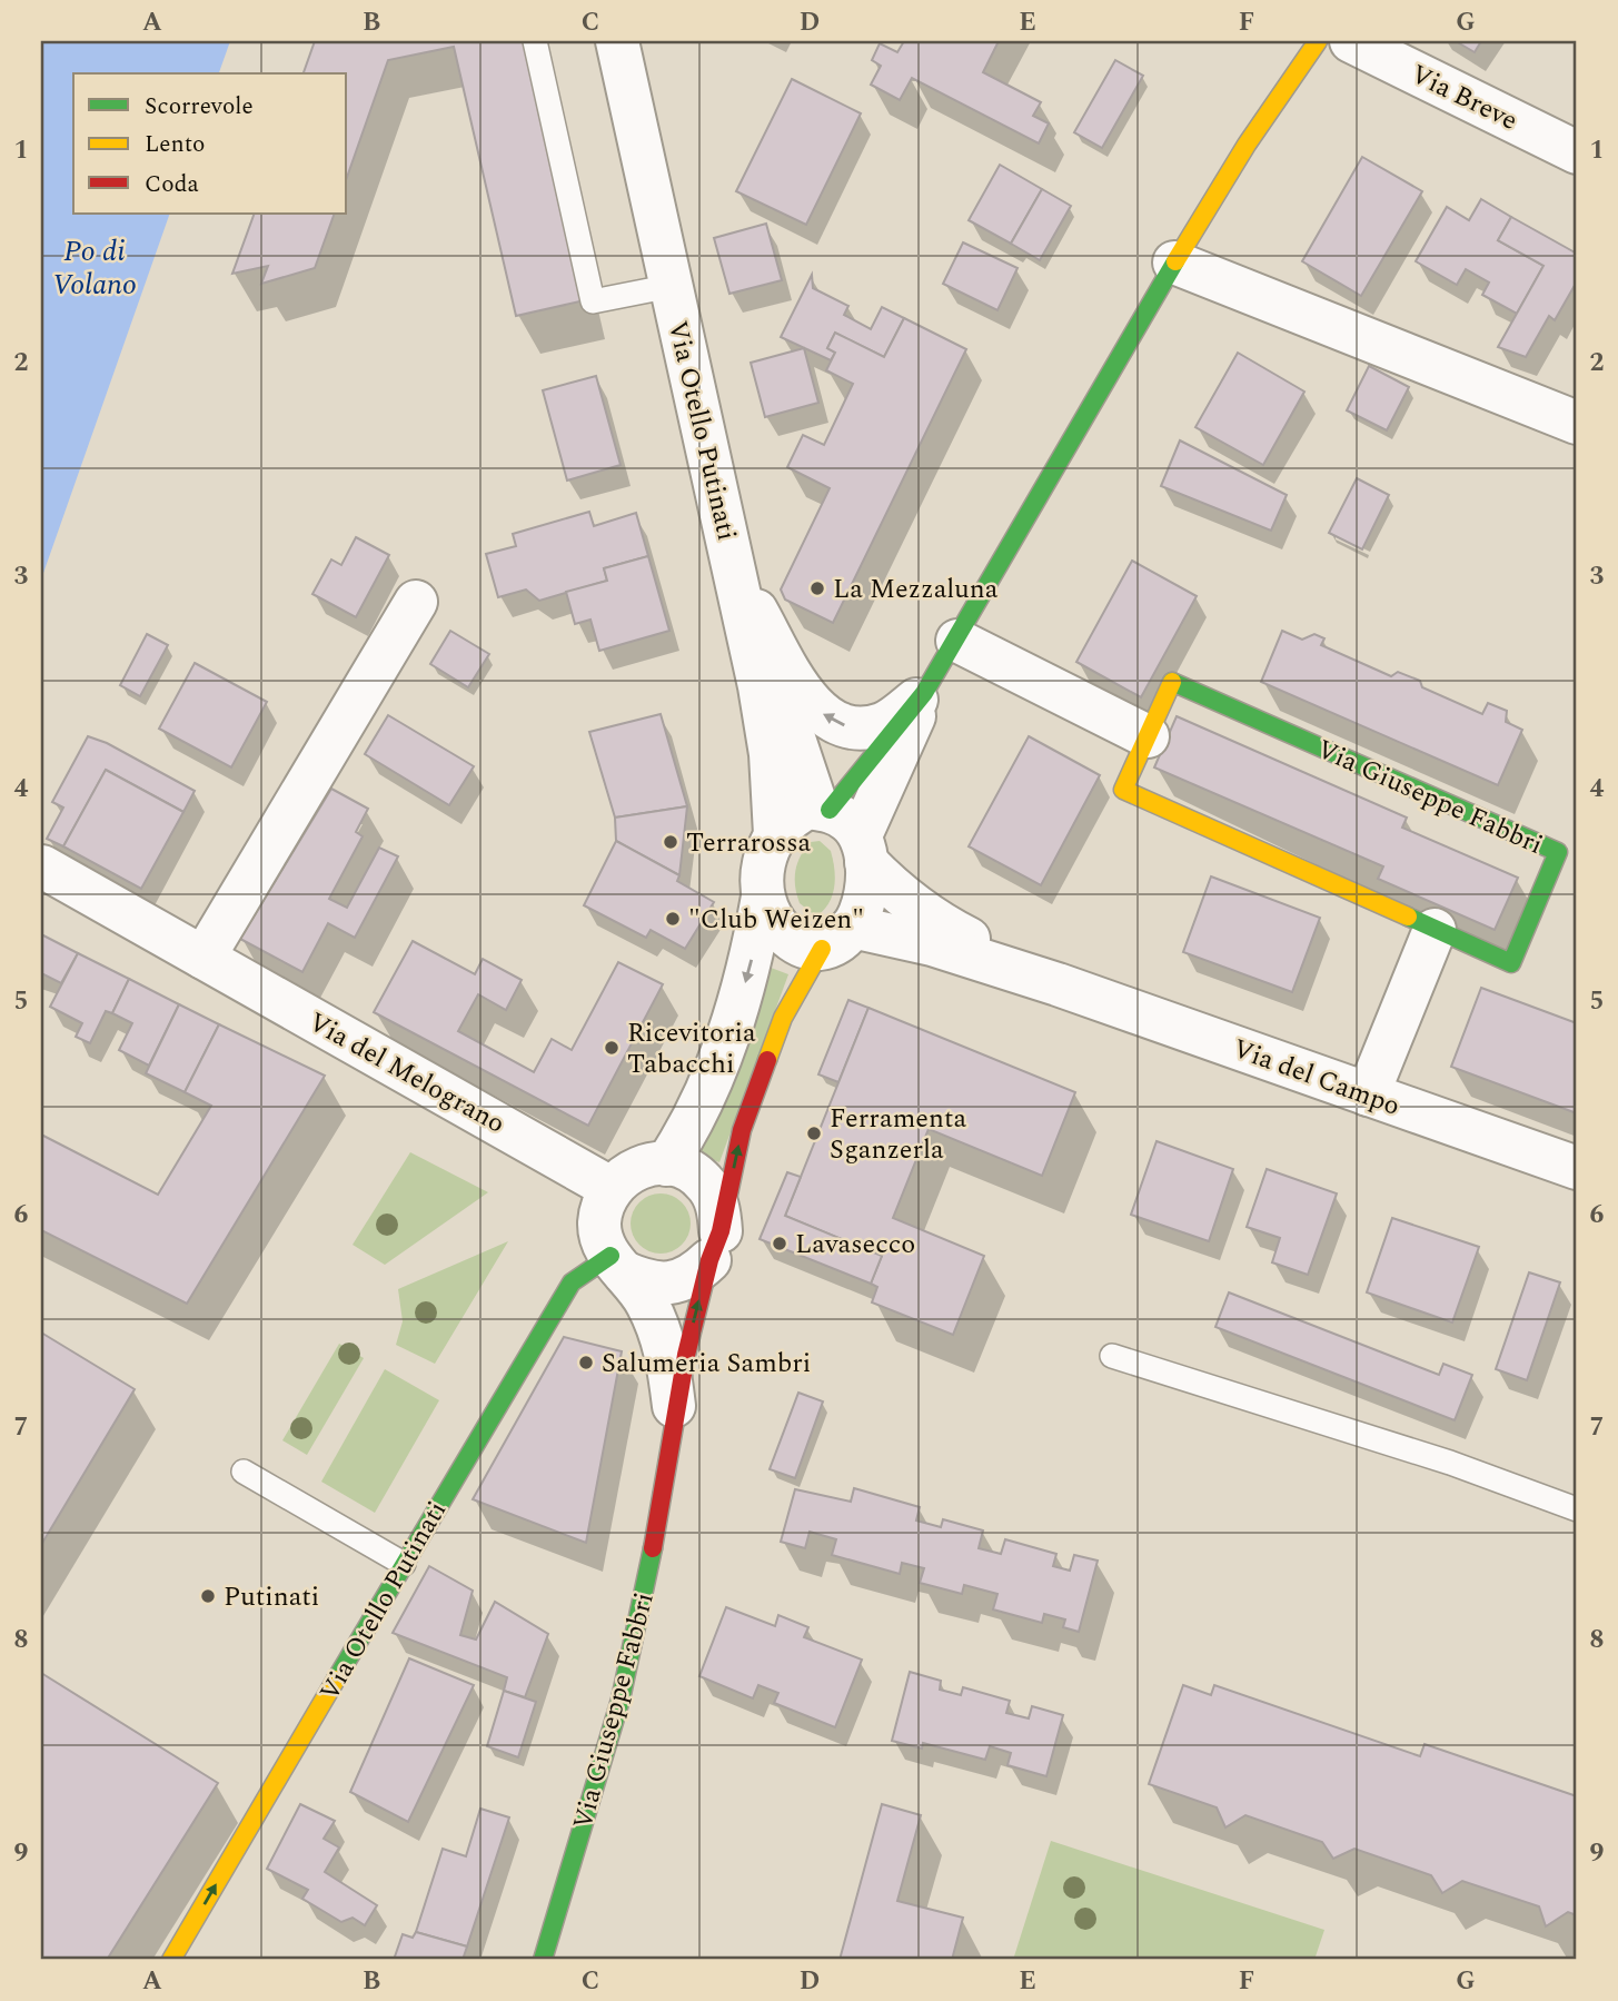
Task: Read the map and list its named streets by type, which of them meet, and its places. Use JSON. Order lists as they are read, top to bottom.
{
  "streets": {
    "street": [
      "Via Breve",
      "Via Otello Putinati",
      "Via Giuseppe Fabbri",
      "Via del Melograno",
      "Via del Campo"
    ]
  },
  "crossings": [
    ["Via Otello Putinati", "Via Giuseppe Fabbri"],
    ["Via Otello Putinati", "Via del Melograno"],
    ["Via Otello Putinati", "Via del Campo"],
    ["Via Giuseppe Fabbri", "Via del Melograno"],
    ["Via Giuseppe Fabbri", "Via del Campo"]
  ],
  "water": ["Po di Volano"],
  "places": [
    "La Mezzaluna",
    "Terrarossa",
    "\"Club Weizen\"",
    "Ricevitoria Tabacchi",
    "Ferramenta Sganzerla",
    "Lavasecco",
    "Salumeria Sambri",
    "Putinati"
  ],
  "legend": ["Scorrevole", "Lento", "Coda"],
  "grid": {
    "columns": [
      "A",
      "B",
      "C",
      "D",
      "E",
      "F",
      "G"
    ],
    "rows": [
      "1",
      "2",
      "3",
      "4",
      "5",
      "6",
      "7",
      "8",
      "9"
    ]
  }
}
